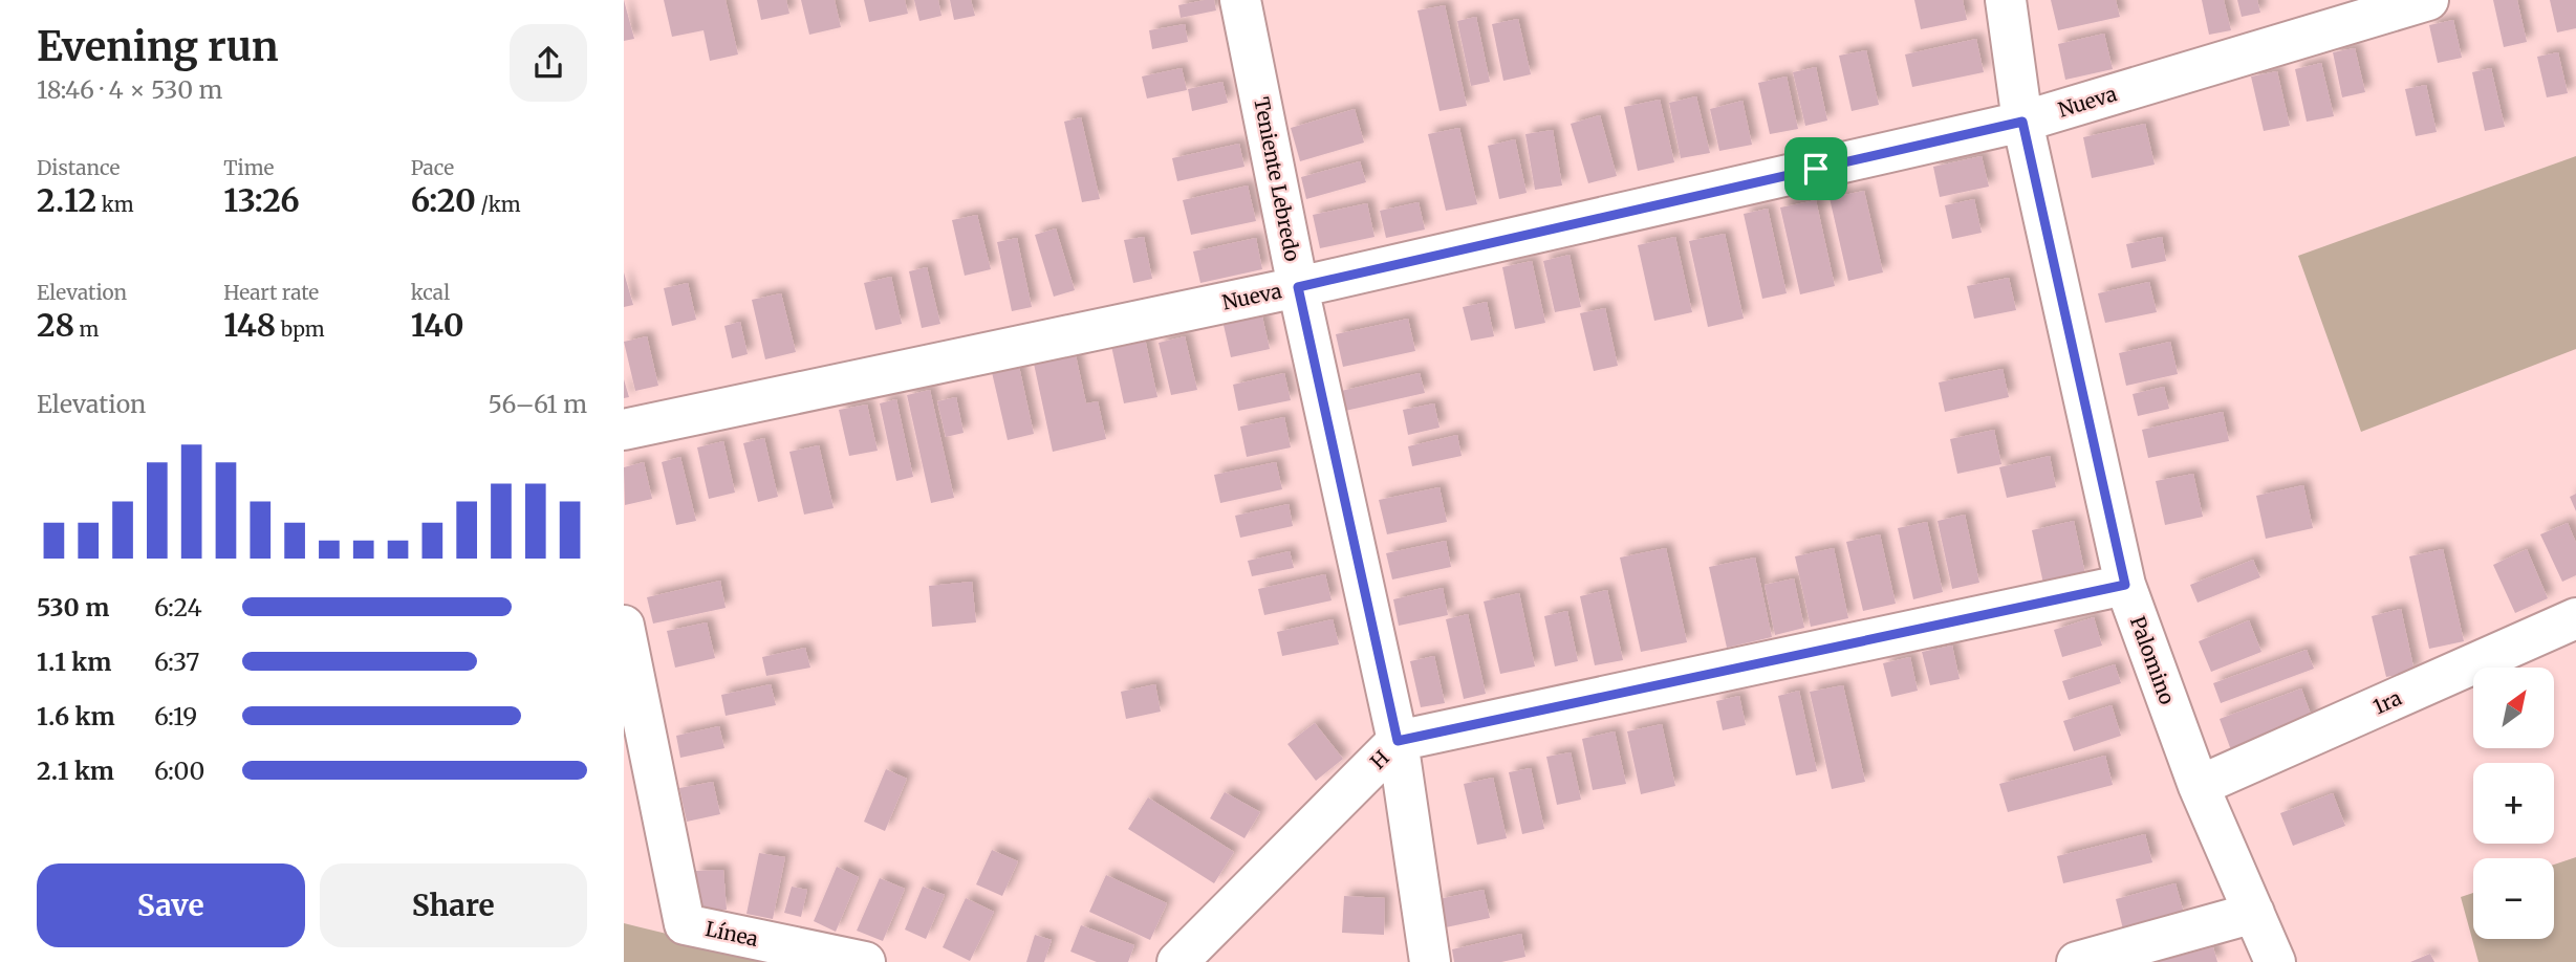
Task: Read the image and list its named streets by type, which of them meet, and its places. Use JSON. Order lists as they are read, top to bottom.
{
  "streets": {
    "street": [
      "Nueva",
      "Teniente Lebredo",
      "Palomino",
      "1ra",
      "H",
      "Línea"
    ]
  },
  "crossings": [
    ["Nueva", "Teniente Lebredo"],
    ["Nueva", "Palomino"],
    ["Teniente Lebredo", "H"],
    ["Palomino", "1ra"],
    ["Palomino", "H"]
  ],
  "north": "top right",
  "page": {
    "heading": ["Evening run", "18:46 · 4 × 530 m"],
    "stats": [
      ["Distance", "2.12 km"],
      ["Time", "13:26"],
      ["Pace", "6:20 /km"],
      ["Elevation", "28 m"],
      ["Heart rate", "148 bpm"],
      ["kcal", "140"]
    ],
    "chart": ["Elevation", "56–61 m"],
    "list": [
      {
        "name": "530 m",
        "note": "6:24"
      },
      {
        "name": "1.1 km",
        "note": "6:37"
      },
      {
        "name": "1.6 km",
        "note": "6:19"
      },
      {
        "name": "2.1 km",
        "note": "6:00"
      }
    ],
    "map_buttons": ["+", "−"],
    "buttons": ["Save", "Share"]
  }
}
